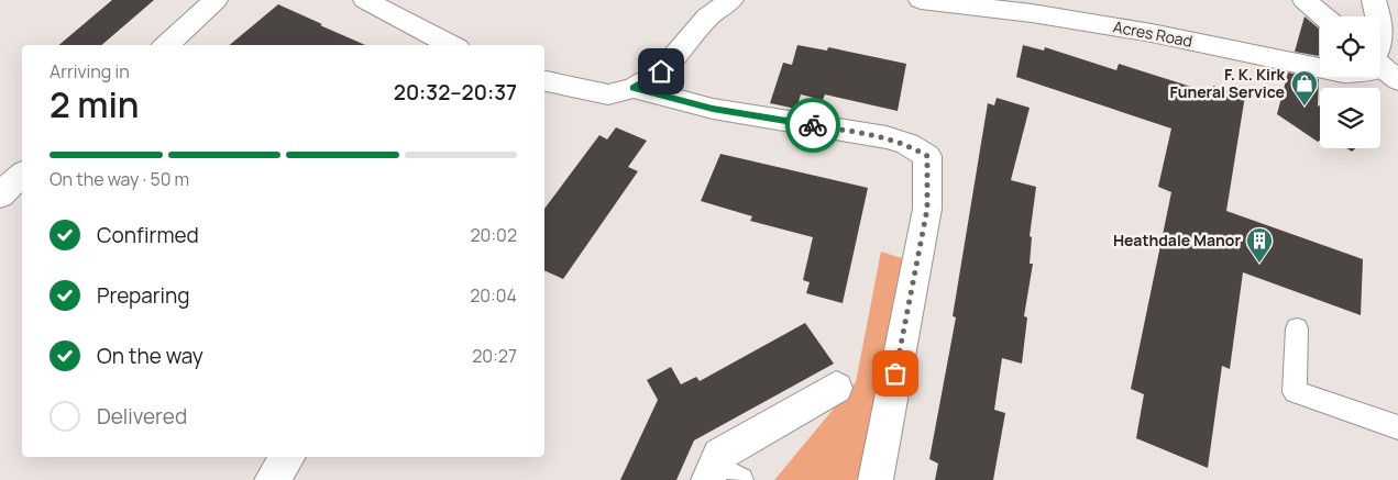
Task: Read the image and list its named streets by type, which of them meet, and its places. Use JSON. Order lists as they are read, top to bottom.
{
  "streets": {
    "street": ["Acres Road"]
  },
  "places": {
    "shop": ["F. K. Kirk Funeral Service"],
    "building": ["Heathdale Manor"]
  },
  "page": {
    "heading": ["2 min", "Arriving in", "20:32–20:37"],
    "bar": "On the way · 50 m",
    "list": [
      ["Confirmed", "20:02"],
      ["Preparing", "20:04"],
      ["On the way", "20:27"],
      "Delivered"
    ]
  }
}
